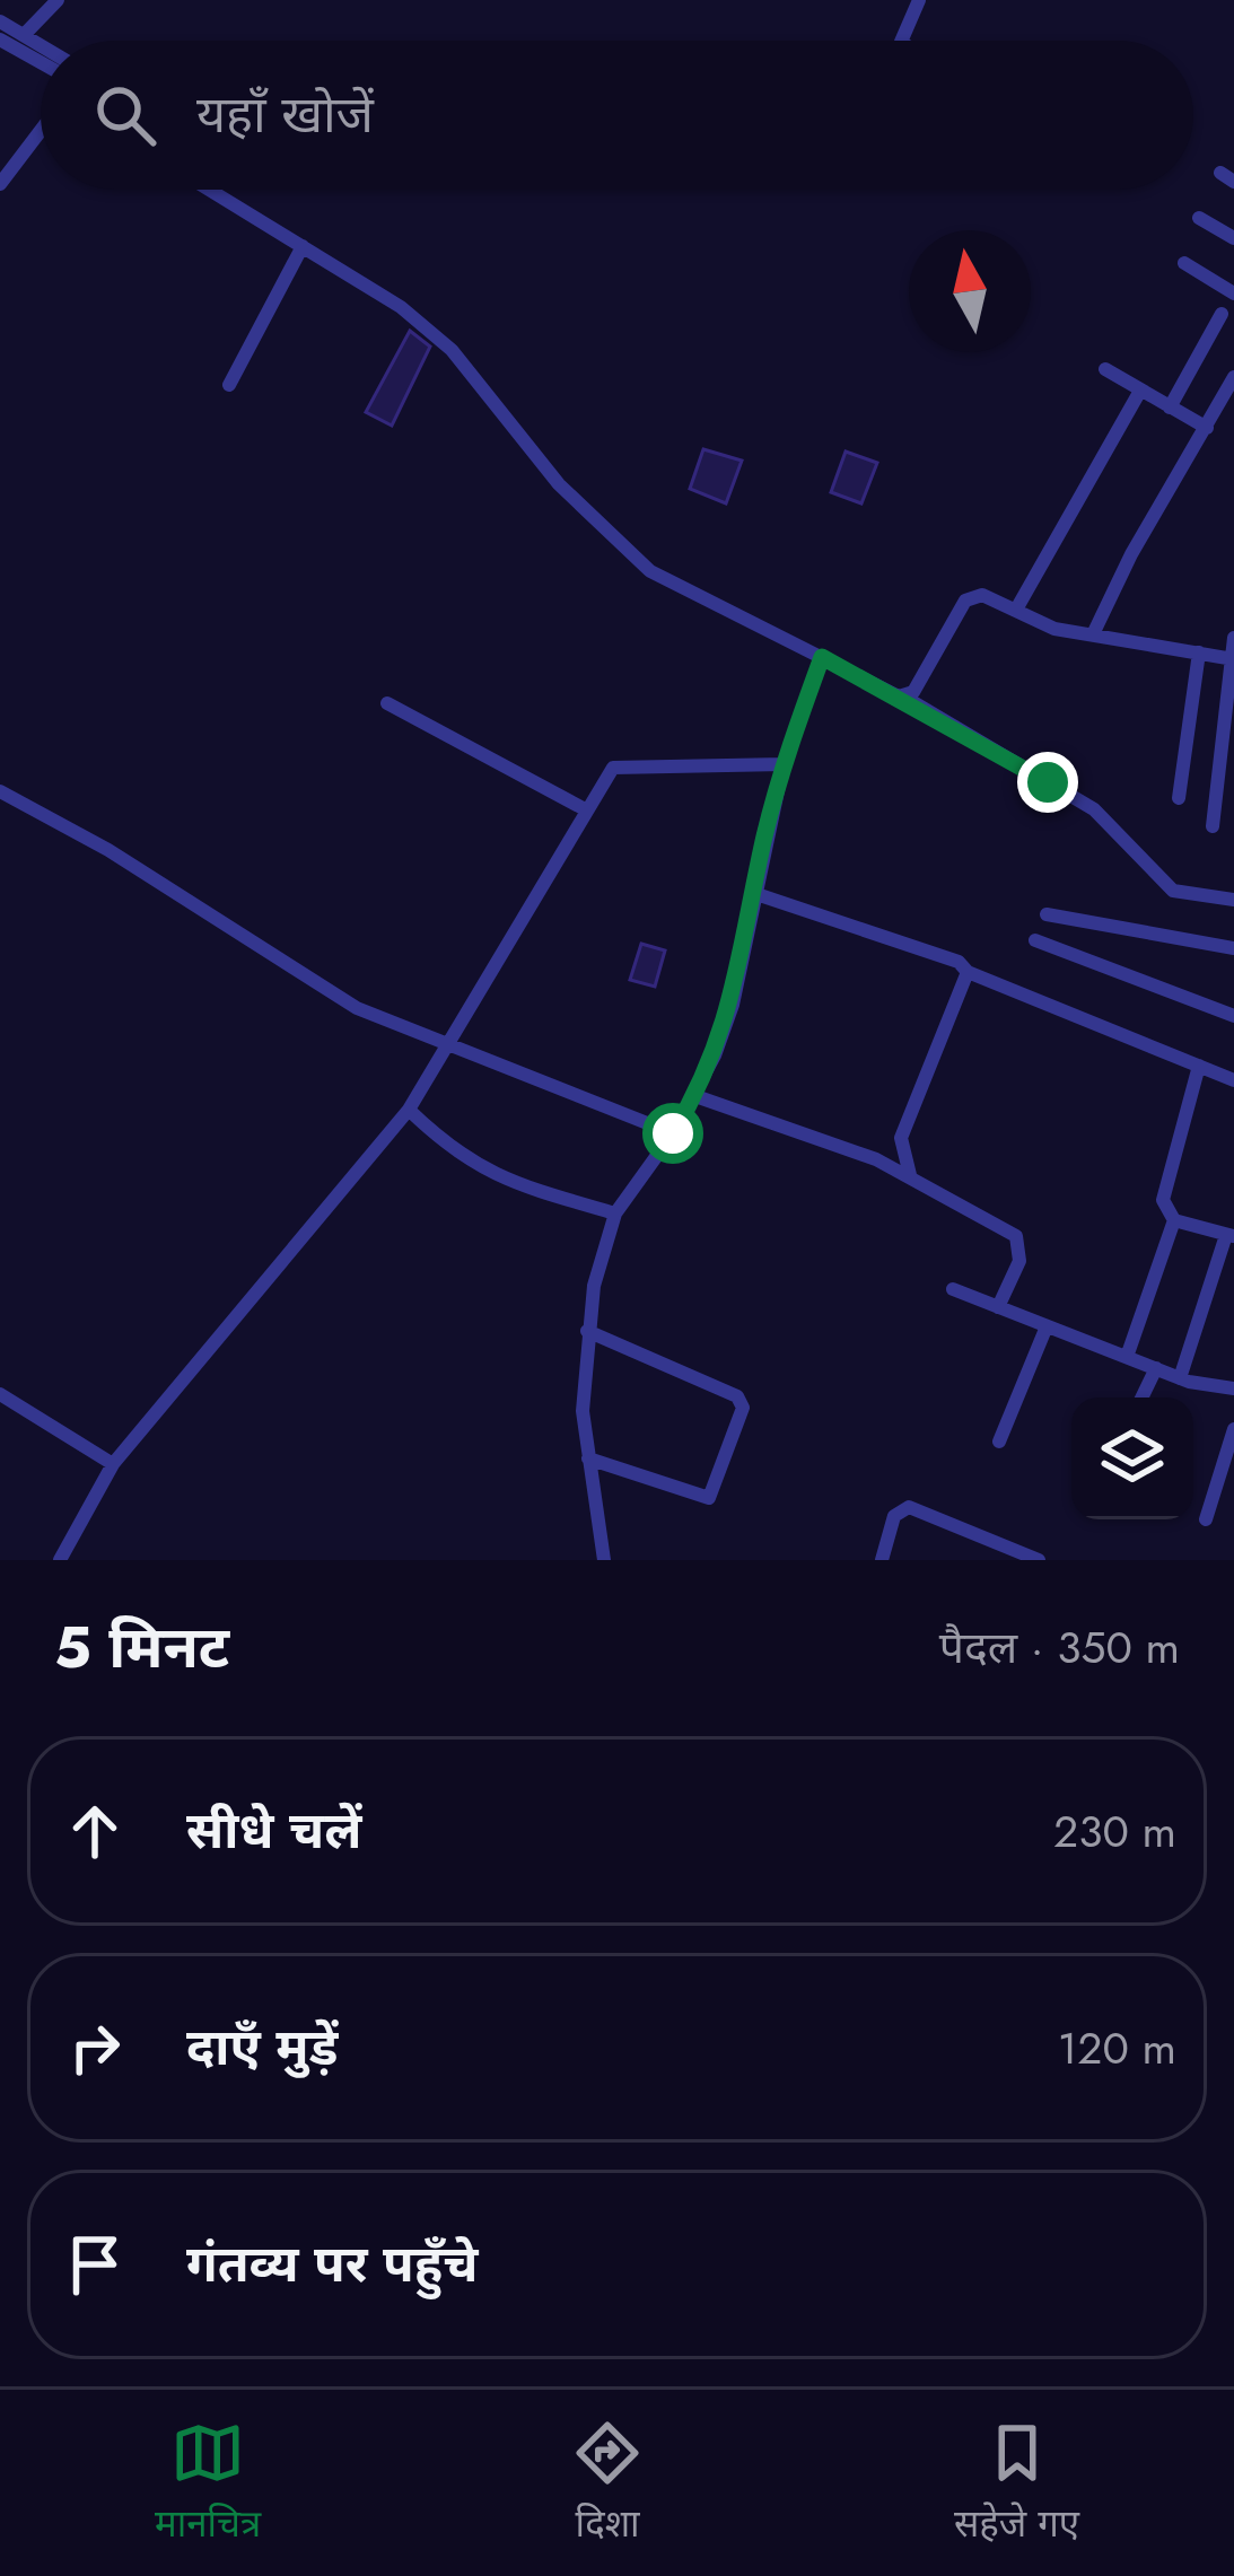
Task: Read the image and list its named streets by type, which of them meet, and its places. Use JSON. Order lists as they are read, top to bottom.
{
  "north": "top",
  "page": {
    "search": "यहाँ खोजें",
    "heading": ["5 मिनट", "पैदल · 350 m"],
    "list": [
      ["सीधे चलें", "230 m"],
      ["दाएँ मुड़ें", "120 m"],
      "गंतव्य पर पहुँचे"
    ],
    "nav": ["मानचित्र", "दिशा", "सहेजे गए"]
  }
}
